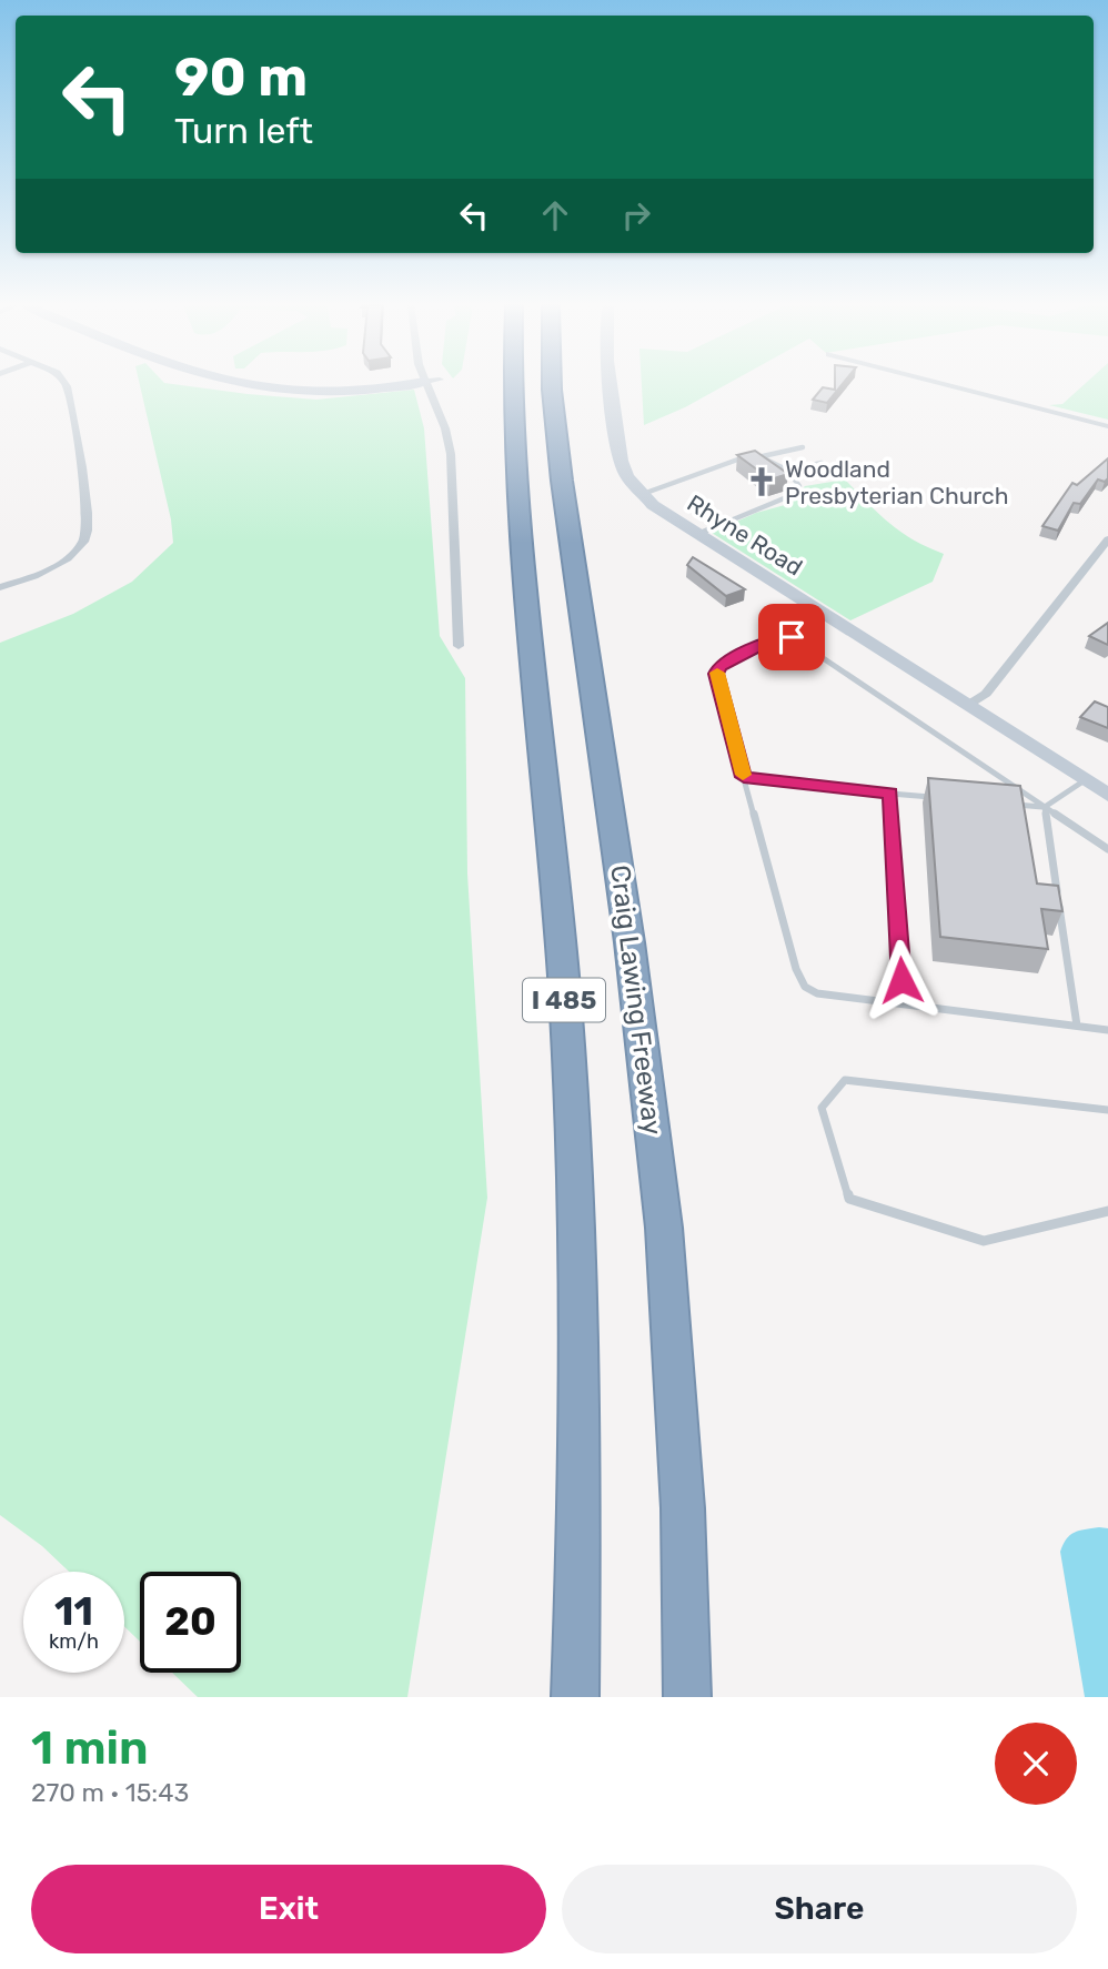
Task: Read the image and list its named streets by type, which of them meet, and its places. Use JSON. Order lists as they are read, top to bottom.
{
  "streets": {
    "highway": ["I 485", "Craig Lawing Freeway"],
    "street": ["Rhyne Road"]
  },
  "places": {
    "church": ["Woodland Presbyterian Church"]
  },
  "page": {
    "turn": ["90 m", "Turn left"],
    "speed": "11 km/h",
    "limit": "20",
    "heading": ["1 min", "270 m · 15:43"],
    "buttons": ["Exit", "Share"]
  }
}
